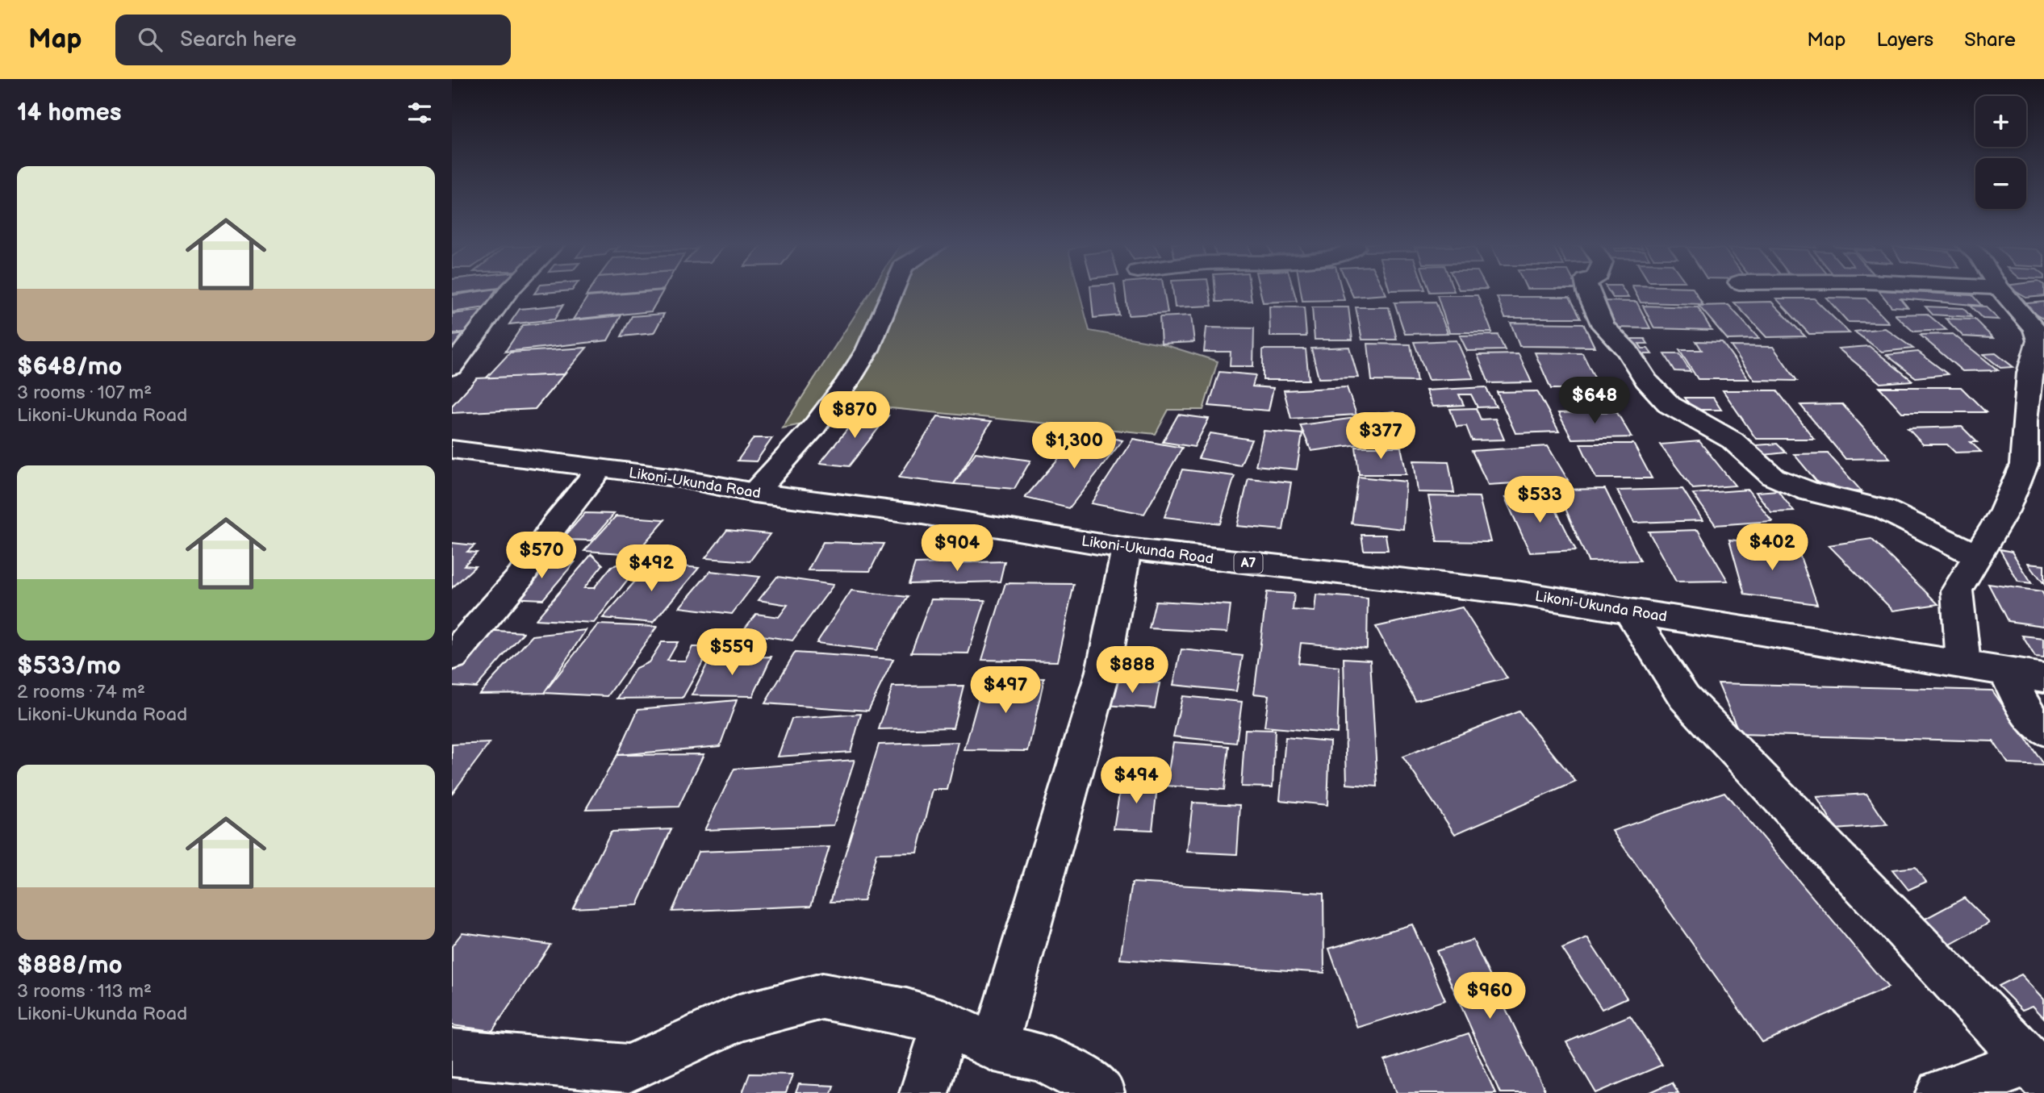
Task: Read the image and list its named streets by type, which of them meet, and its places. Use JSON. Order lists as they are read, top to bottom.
{
  "streets": {
    "main road": ["Likoni-Ukunda Road", "A7"]
  },
  "page": {
    "header": "Map",
    "search": "Search here",
    "nav": ["Map", "Layers", "Share"],
    "heading": "14 homes",
    "map_buttons": ["+", "−"],
    "list": [
      {
        "name": "$648/mo",
        "note": "3 rooms · 107 m² · Likoni-Ukunda Road"
      },
      {
        "name": "$533/mo",
        "note": "2 rooms · 74 m² · Likoni-Ukunda Road"
      },
      {
        "name": "$888/mo",
        "note": "3 rooms · 113 m² · Likoni-Ukunda Road"
      }
    ],
    "price": [
      "$648",
      "$870",
      "$377",
      "$1,300",
      "$533",
      "$402",
      "$904",
      "$570",
      "$492",
      "$559",
      "$888",
      "$497",
      "$494",
      "$960"
    ]
  }
}
